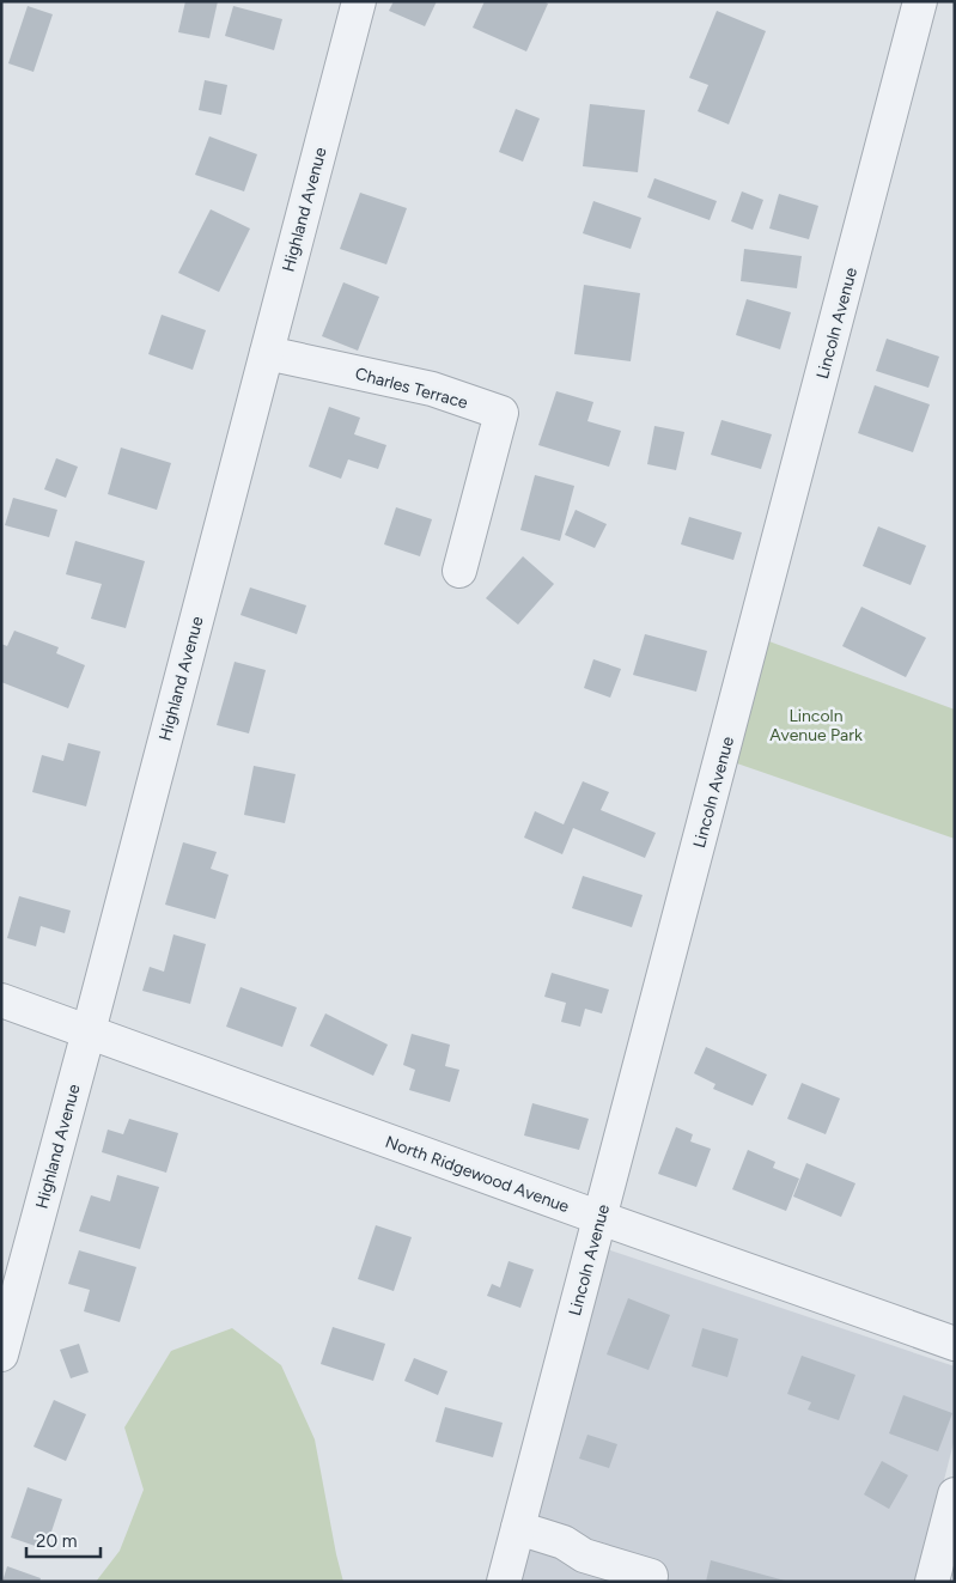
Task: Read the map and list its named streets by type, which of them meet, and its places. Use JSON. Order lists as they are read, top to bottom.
{
  "streets": {
    "street": [
      "Highland Avenue",
      "Lincoln Avenue",
      "Charles Terrace",
      "North Ridgewood Avenue"
    ]
  },
  "crossings": [
    ["Highland Avenue", "Charles Terrace"],
    ["Highland Avenue", "North Ridgewood Avenue"],
    ["Lincoln Avenue", "North Ridgewood Avenue"]
  ],
  "parks": ["Lincoln Avenue Park"],
  "scale_bar": "20 m"
}
